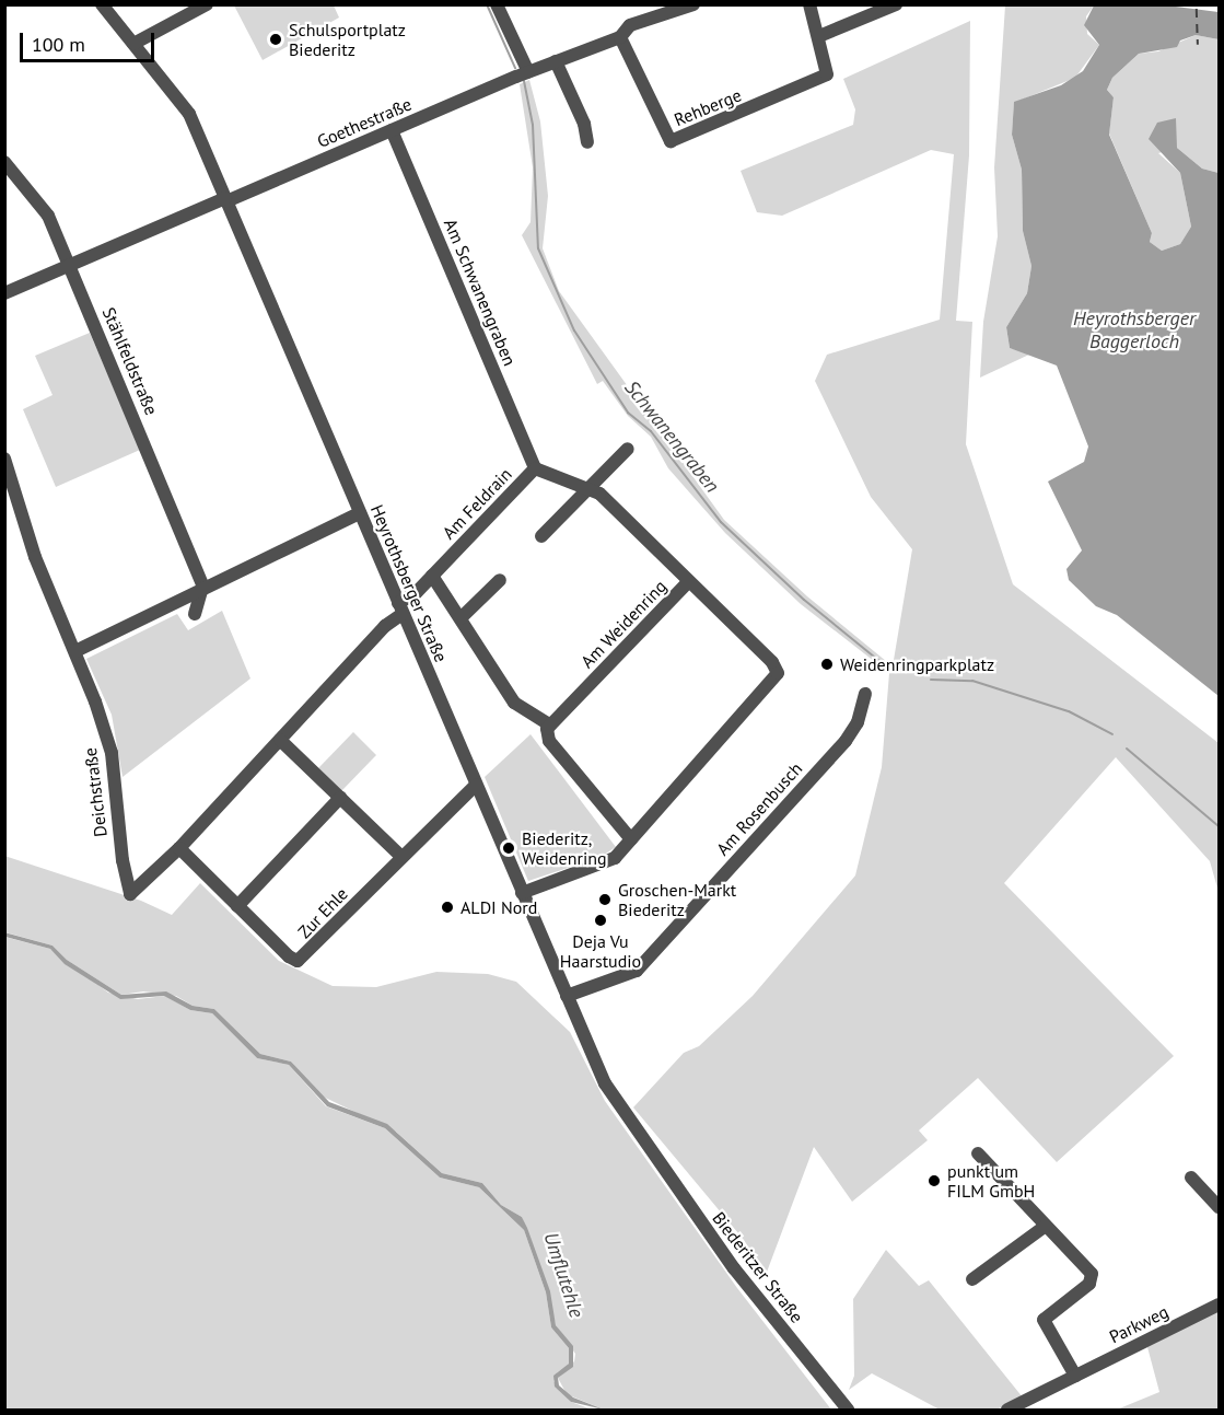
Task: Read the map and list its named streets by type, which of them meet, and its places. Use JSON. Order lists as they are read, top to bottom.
{
  "streets": {
    "street": [
      "Rehberge",
      "Goethestraße",
      "Am Schwanengraben",
      "Stählfeldstraße",
      "Am Feldrain",
      "Heyrothsberger Straße",
      "Am Weidenring",
      "Deichstraße",
      "Am Rosenbusch",
      "Zur Ehle",
      "Biederitzer Straße",
      "Parkweg"
    ]
  },
  "crossings": [
    ["Goethestraße", "Am Schwanengraben"],
    ["Goethestraße", "Stählfeldstraße"],
    ["Goethestraße", "Heyrothsberger Straße"],
    ["Am Schwanengraben", "Am Feldrain"],
    ["Am Feldrain", "Heyrothsberger Straße"],
    ["Am Feldrain", "Am Weidenring"],
    ["Heyrothsberger Straße", "Am Weidenring"],
    ["Heyrothsberger Straße", "Am Rosenbusch"],
    ["Heyrothsberger Straße", "Zur Ehle"],
    ["Heyrothsberger Straße", "Biederitzer Straße"],
    ["Deichstraße", "Zur Ehle"]
  ],
  "water": ["Heyrothsberger Baggerloch", "Schwanengraben", "Umflutehle"],
  "places": [
    "Schulsportplatz Biederitz",
    "Weidenringparkplatz",
    "Biederitz, Weidenring",
    "Groschen-Markt Biederitz",
    "ALDI Nord",
    "Deja Vu Haarstudio",
    "punkt um FILM GmbH"
  ],
  "scale_bar": "100 m"
}
